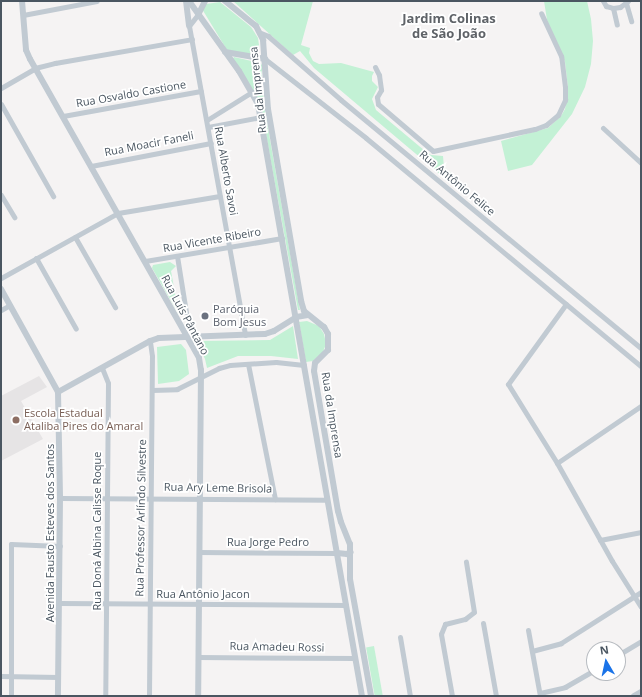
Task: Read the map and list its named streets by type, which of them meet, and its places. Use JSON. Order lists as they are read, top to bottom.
{
  "streets": {
    "street": [
      "Rua da Imprensa",
      "Rua Osvaldo Castione",
      "Rua Moacir Faneli",
      "Rua Alberto Savoi",
      "Rua Antônio Felice",
      "Rua Vicente Ribeiro",
      "Rua Luís Pântano",
      "Rua Ary Leme Brisola",
      "Rua Professor Arlíndo Silvestre",
      "Rua Doná Albina Calisse Roque",
      "Avenida Fausto Esteves dos Santos",
      "Rua Jorge Pedro",
      "Rua Antônio Jacon",
      "Rua Amadeu Rossi"
    ]
  },
  "crossings": [
    ["Rua da Imprensa", "Rua Antônio Felice"],
    ["Rua da Imprensa", "Rua Vicente Ribeiro"],
    ["Rua da Imprensa", "Rua Ary Leme Brisola"],
    ["Rua da Imprensa", "Rua Jorge Pedro"],
    ["Rua da Imprensa", "Rua Antônio Jacon"],
    ["Rua da Imprensa", "Rua Amadeu Rossi"],
    ["Rua Osvaldo Castione", "Rua Alberto Savoi"],
    ["Rua Osvaldo Castione", "Rua Luís Pântano"],
    ["Rua Moacir Faneli", "Rua Alberto Savoi"],
    ["Rua Moacir Faneli", "Rua Luís Pântano"],
    ["Rua Alberto Savoi", "Rua Vicente Ribeiro"],
    ["Rua Vicente Ribeiro", "Rua Luís Pântano"],
    ["Rua Luís Pântano", "Rua Ary Leme Brisola"],
    ["Rua Luís Pântano", "Rua Jorge Pedro"],
    ["Rua Luís Pântano", "Rua Antônio Jacon"],
    ["Rua Luís Pântano", "Rua Amadeu Rossi"],
    ["Rua Ary Leme Brisola", "Rua Professor Arlíndo Silvestre"],
    ["Rua Ary Leme Brisola", "Rua Doná Albina Calisse Roque"],
    ["Rua Ary Leme Brisola", "Avenida Fausto Esteves dos Santos"],
    ["Rua Professor Arlíndo Silvestre", "Rua Antônio Jacon"],
    ["Rua Doná Albina Calisse Roque", "Rua Antônio Jacon"],
    ["Avenida Fausto Esteves dos Santos", "Rua Antônio Jacon"]
  ],
  "districts": ["Jardim Colinas de São João"],
  "places": ["Paróquia Bom Jesus", "Escola Estadual Ataliba Pires do Amaral"],
  "north": "top"
}
